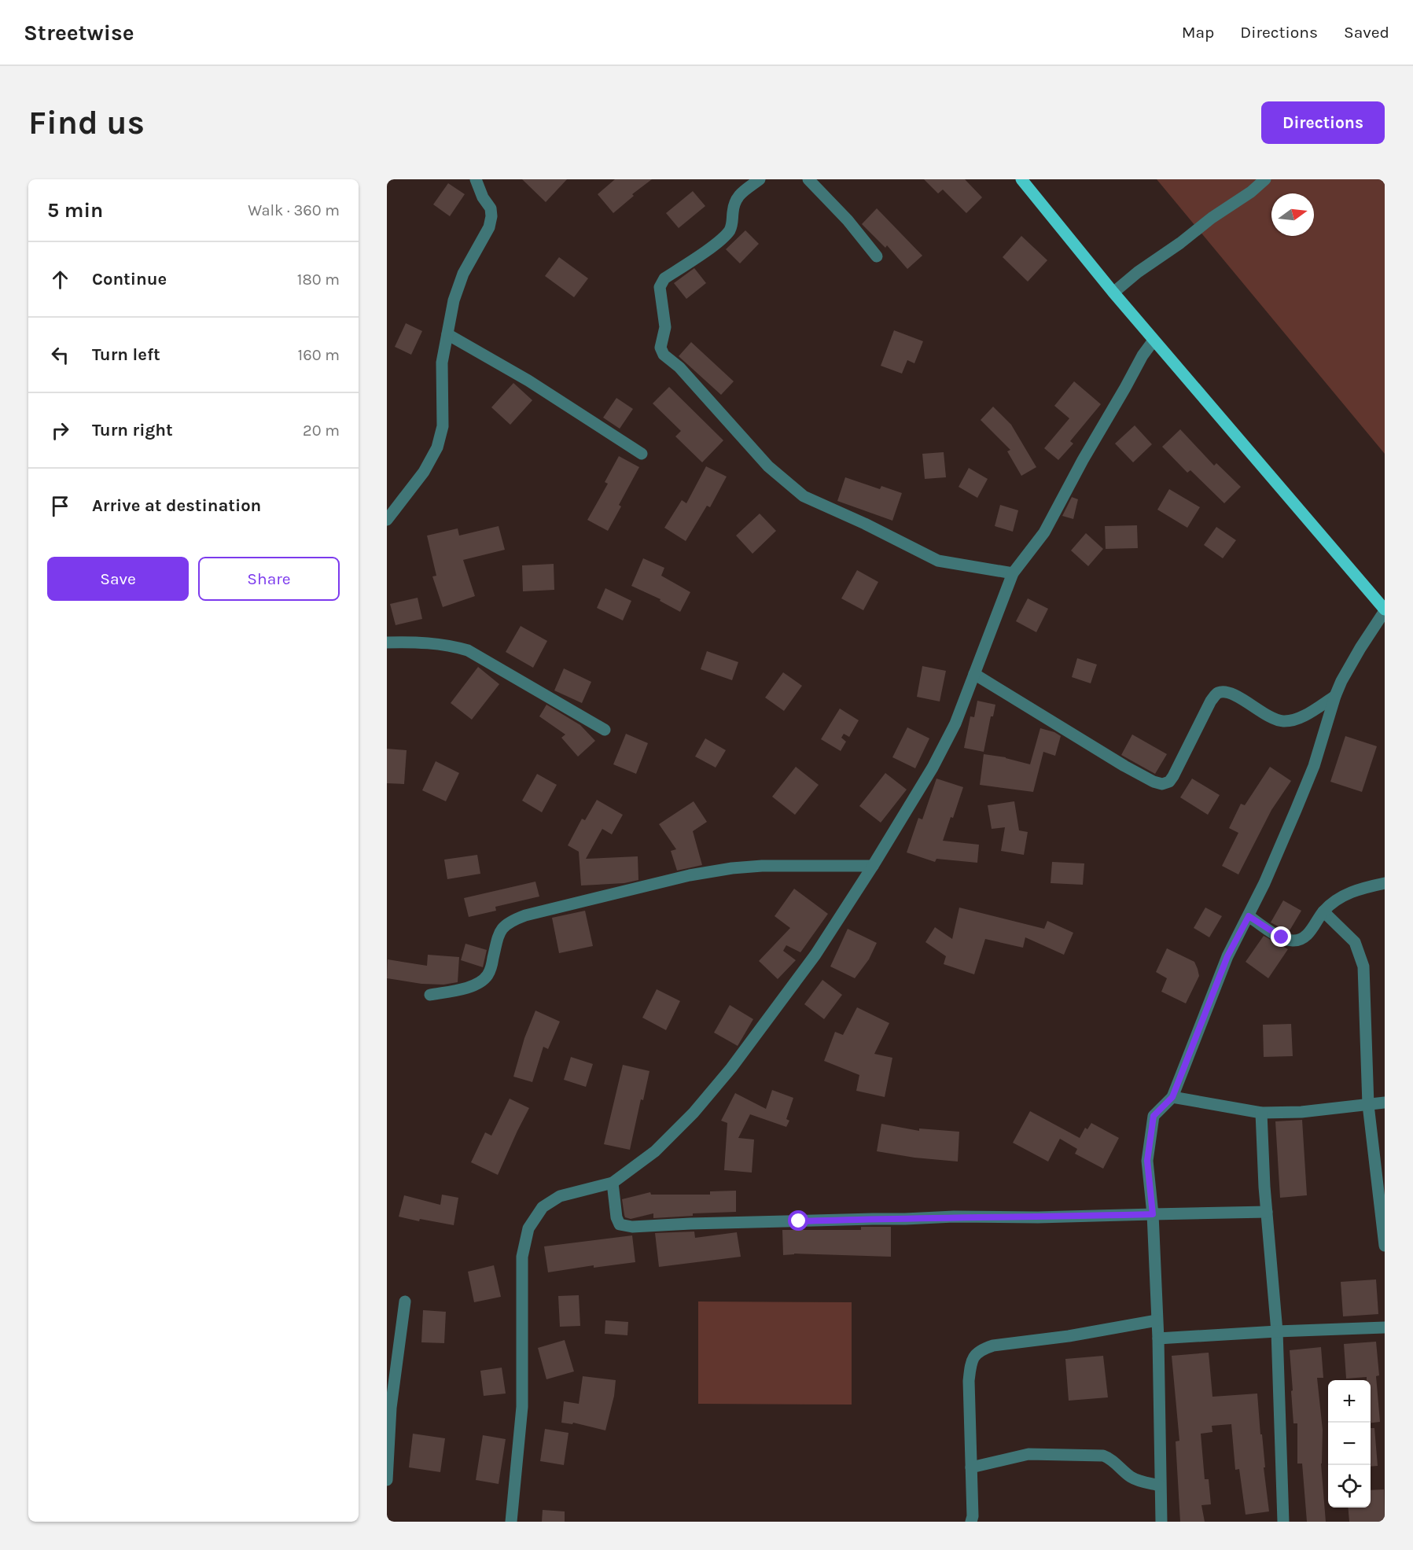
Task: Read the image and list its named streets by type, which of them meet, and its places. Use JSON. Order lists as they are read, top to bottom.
{
  "north": "right",
  "page": {
    "header": "Streetwise",
    "nav": ["Map", "Directions", "Saved"],
    "buttons": [
      "Directions",
      ["Save", "Share"]
    ],
    "title": "Find us",
    "heading": ["5 min", "Walk · 360 m"],
    "list": [
      ["Continue", "180 m"],
      ["Turn left", "160 m"],
      ["Turn right", "20 m"],
      "Arrive at destination"
    ],
    "map_buttons": ["+", "−"]
  }
}
